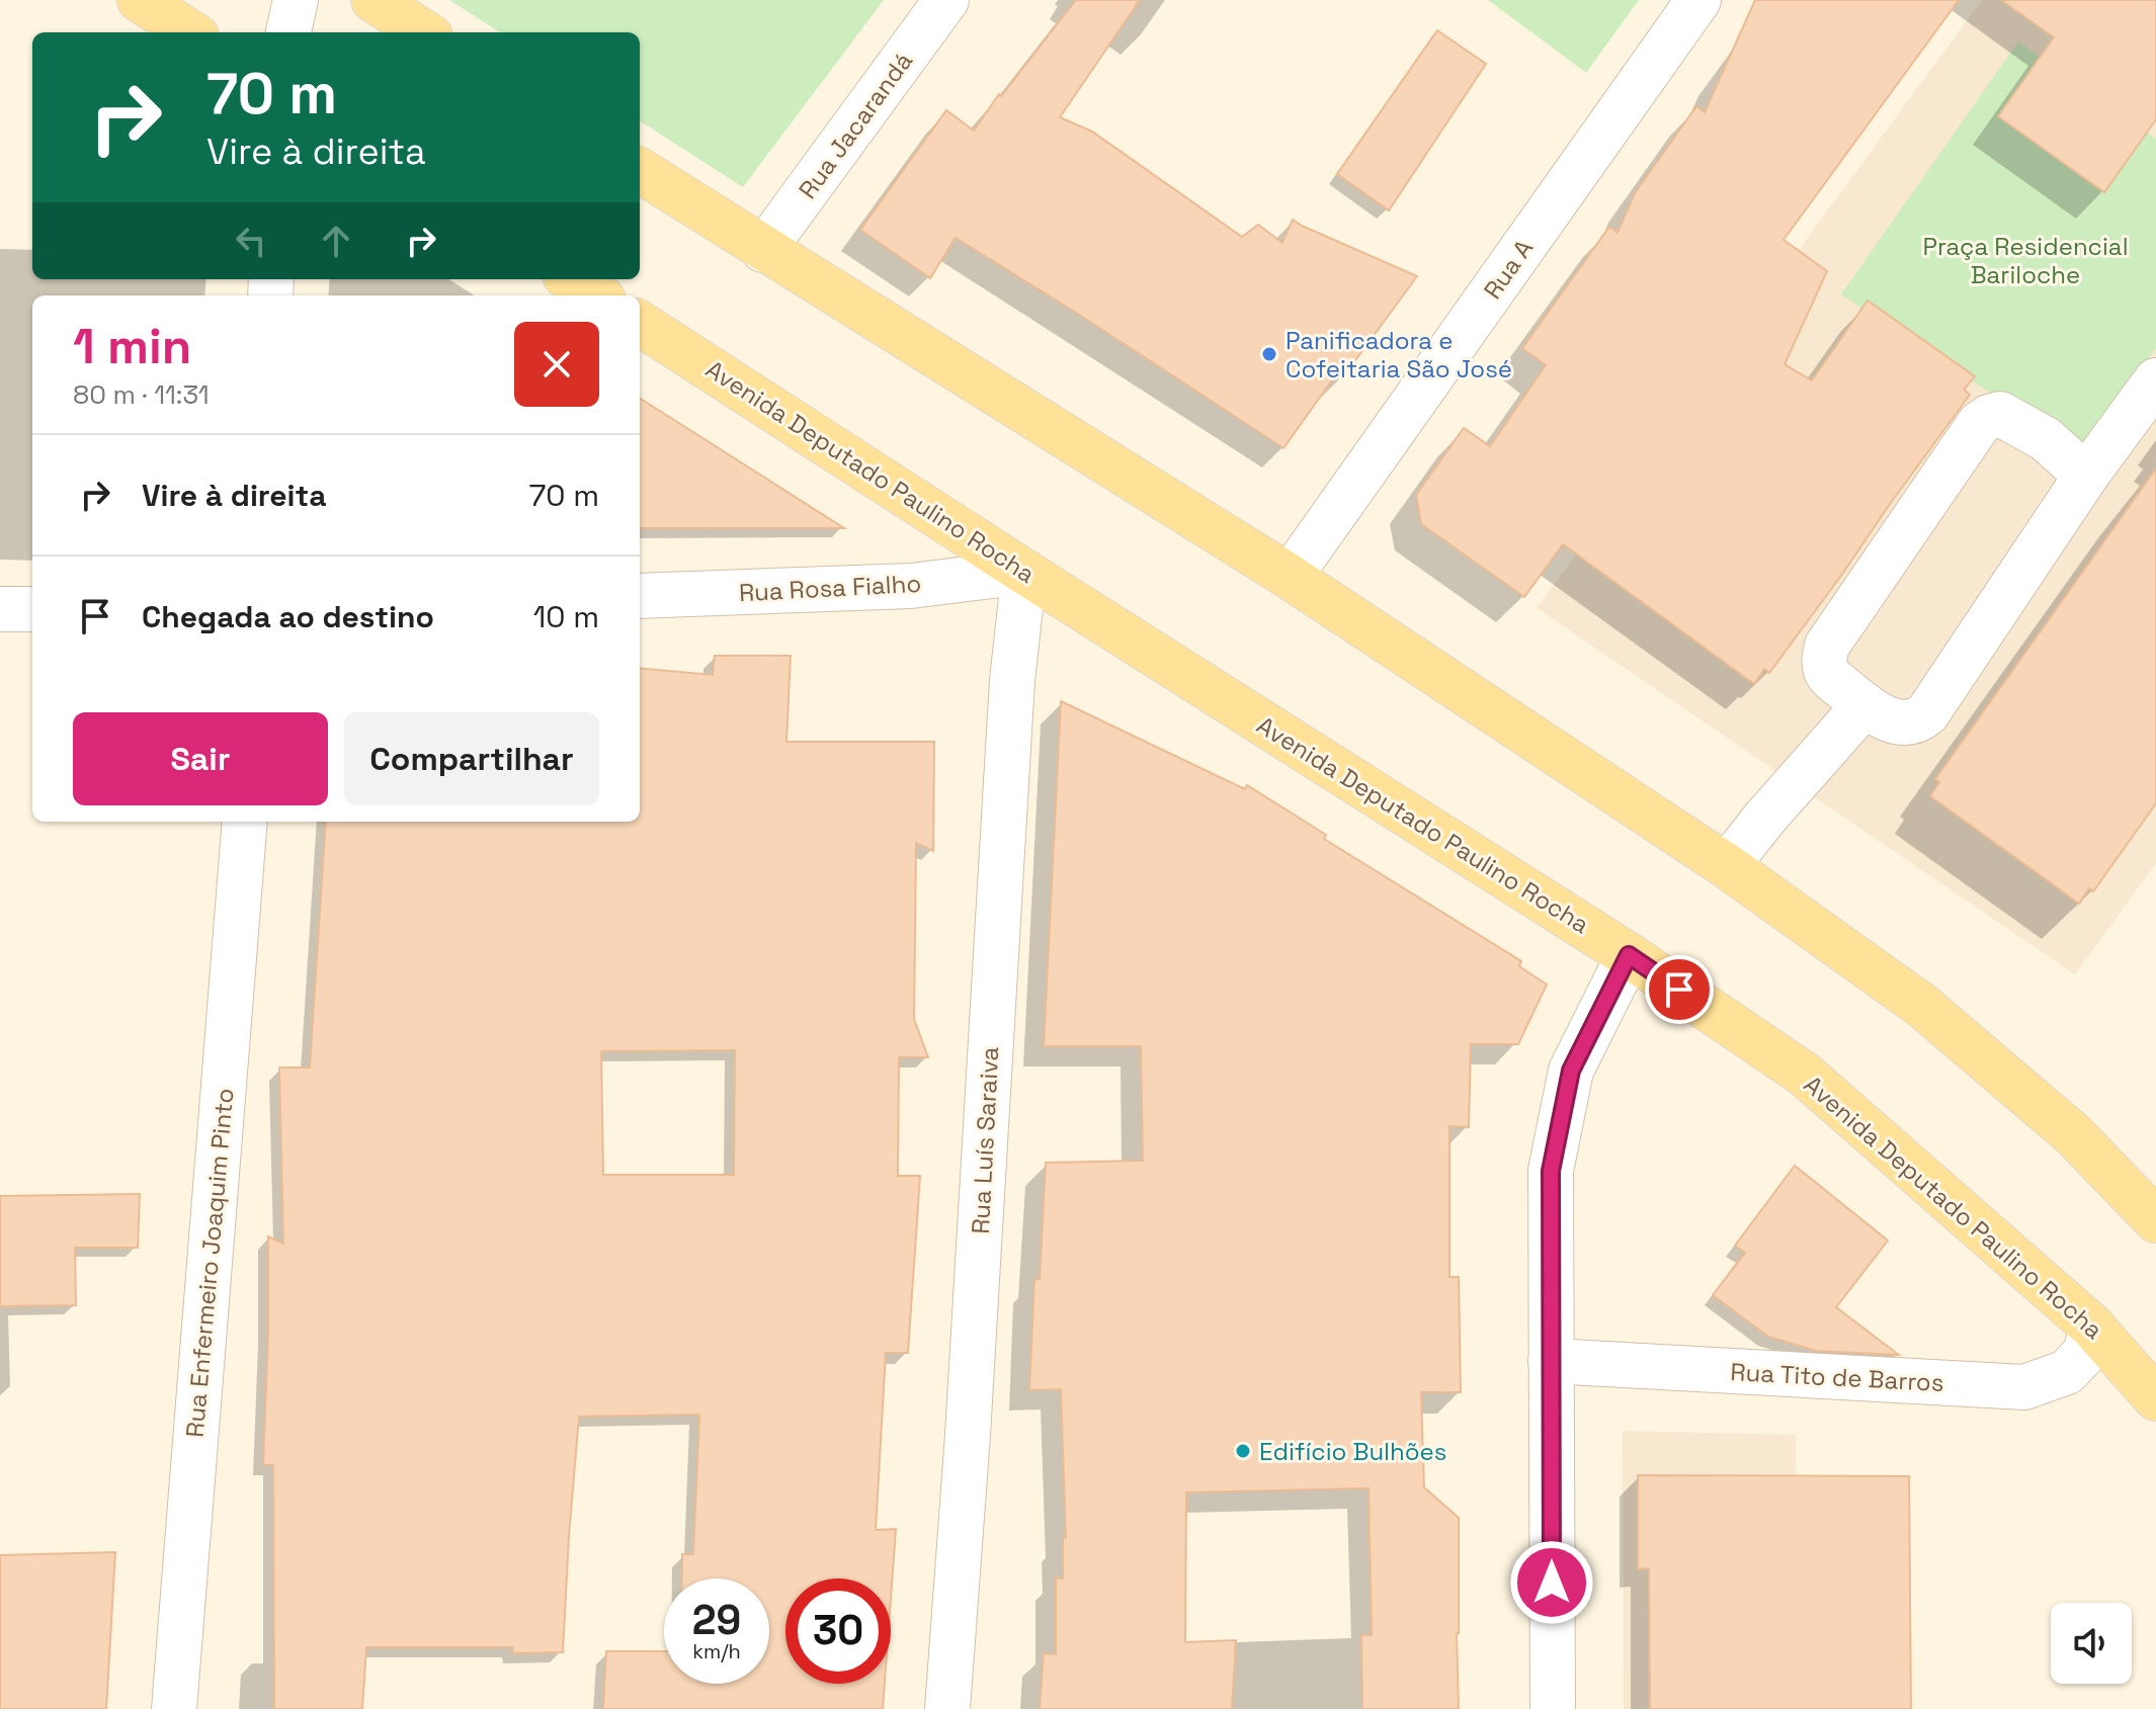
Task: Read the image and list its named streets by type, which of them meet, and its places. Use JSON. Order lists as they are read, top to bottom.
{
  "streets": {
    "main road": ["Avenida Deputado Paulino Rocha"],
    "street": [
      "Rua Jacarandá",
      "Rua A",
      "Rua Rosa Fialho",
      "Rua Luís Saraiva",
      "Rua Enfermeiro Joaquim Pinto",
      "Rua Tito de Barros"
    ]
  },
  "crossings": [
    ["Avenida Deputado Paulino Rocha", "Rua Rosa Fialho"],
    ["Avenida Deputado Paulino Rocha", "Rua Luís Saraiva"],
    ["Avenida Deputado Paulino Rocha", "Rua Tito de Barros"],
    ["Rua Rosa Fialho", "Rua Luís Saraiva"]
  ],
  "parks": ["Praça Residencial Bariloche"],
  "places": ["Panificadora e Cofeitaria São José", "Edifício Bulhões"],
  "page": {
    "turn": ["70 m", "Vire à direita"],
    "heading": ["1 min", "80 m · 11:31"],
    "list": [
      {
        "name": "Vire à direita",
        "value": "70 m"
      },
      {
        "name": "Chegada ao destino",
        "value": "10 m"
      }
    ],
    "buttons": ["Sair", "Compartilhar"],
    "speed": "29 km/h",
    "limit": "30"
  }
}
